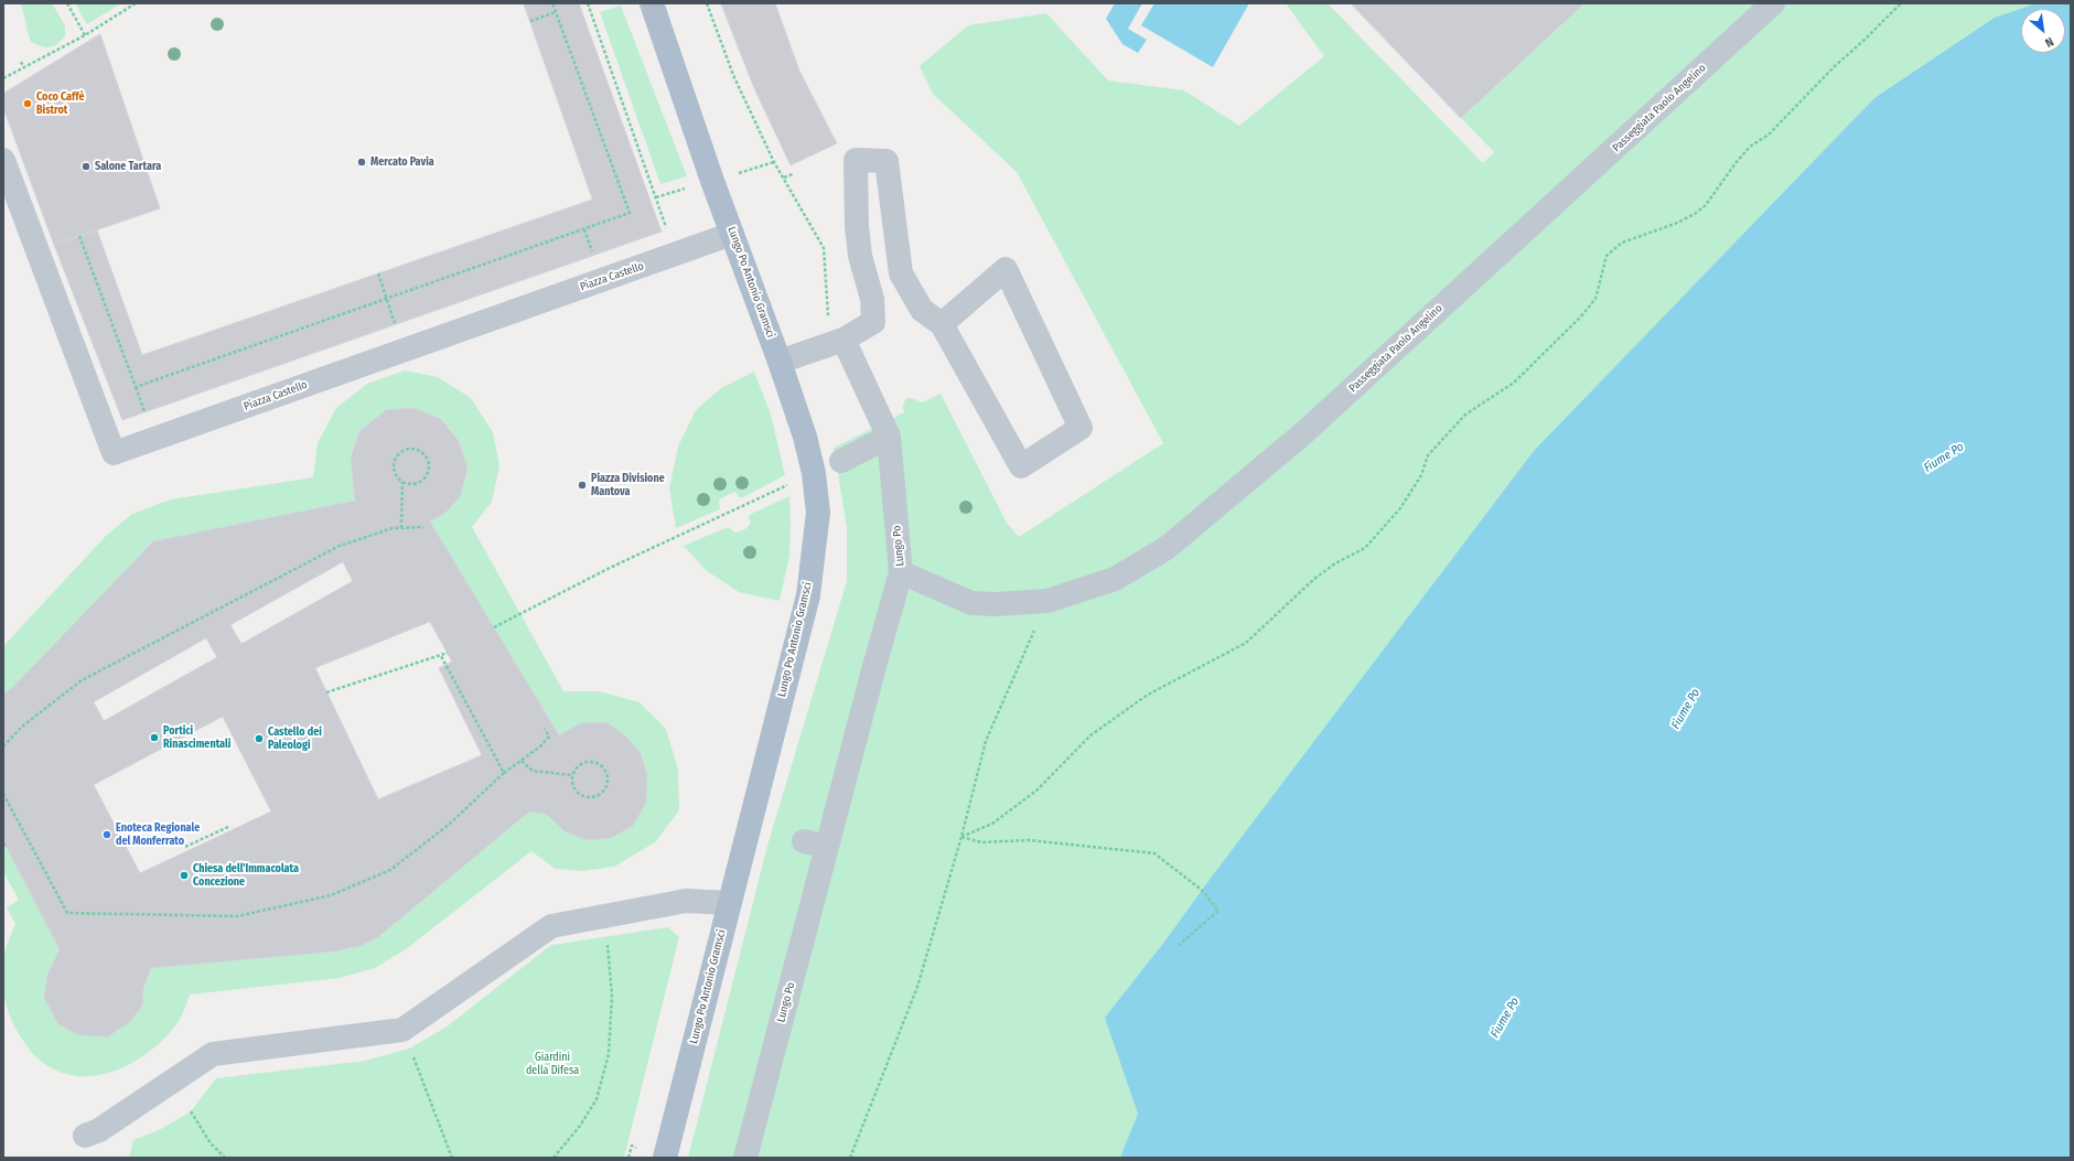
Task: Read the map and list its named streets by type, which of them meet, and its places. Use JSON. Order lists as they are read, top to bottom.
{
  "streets": {
    "main road": ["Lungo Po Antonio Gramsci"],
    "street": ["Passeggiata Paolo Angelino", "Piazza Castello", "Lungo Po"]
  },
  "crossings": [
    ["Passeggiata Paolo Angelino", "Lungo Po"],
    ["Piazza Castello", "Lungo Po Antonio Gramsci"]
  ],
  "water": ["Fiume Po"],
  "parks": ["Giardini della Difesa"],
  "places": [
    "Coco Caffè Bistrot",
    "Mercato Pavia",
    "Salone Tartara",
    "Piazza Divisione Mantova",
    "Portici Rinascimentali",
    "Castello dei Paleologi",
    "Enoteca Regionale del Monferrato",
    "Chiesa dell'Immacolata Concezione"
  ],
  "north": "bottom right"
}
